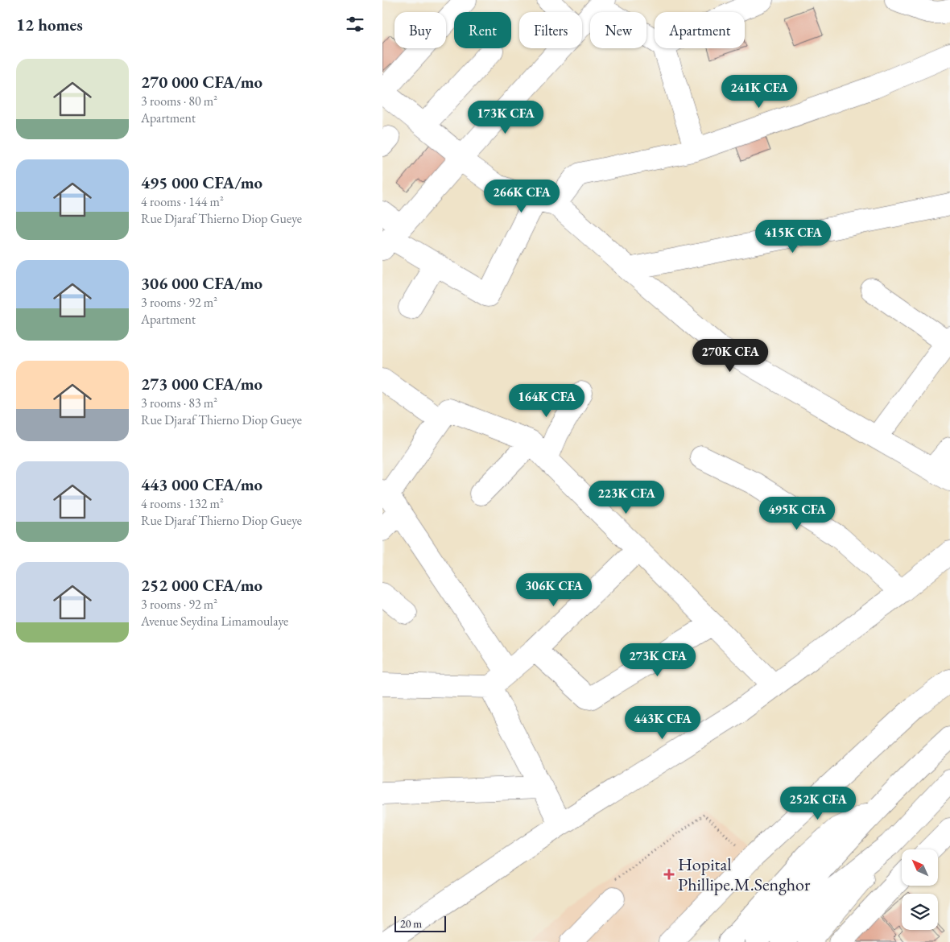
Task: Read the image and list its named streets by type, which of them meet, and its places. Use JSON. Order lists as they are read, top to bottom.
{
  "places": {
    "health": ["Hopital Phillipe.M.Senghor"]
  },
  "scale_bar": "20 m",
  "north": "top left",
  "page": {
    "heading": "12 homes",
    "chip": [
      "Buy",
      "Rent",
      "Filters",
      "New",
      "Apartment"
    ],
    "list": [
      {
        "name": "270 000 CFA/mo",
        "note": "3 rooms · 80 m² · Apartment"
      },
      {
        "name": "495 000 CFA/mo",
        "note": "4 rooms · 144 m² · Rue Djaraf Thierno Diop Gueye"
      },
      {
        "name": "306 000 CFA/mo",
        "note": "3 rooms · 92 m² · Apartment"
      },
      {
        "name": "273 000 CFA/mo",
        "note": "3 rooms · 83 m² · Rue Djaraf Thierno Diop Gueye"
      },
      {
        "name": "443 000 CFA/mo",
        "note": "4 rooms · 132 m² · Rue Djaraf Thierno Diop Gueye"
      },
      {
        "name": "252 000 CFA/mo",
        "note": "3 rooms · 92 m² · Avenue Seydina Limamoulaye"
      }
    ],
    "price": [
      "241K CFA",
      "173K CFA",
      "266K CFA",
      "415K CFA",
      "270K CFA",
      "164K CFA",
      "223K CFA",
      "495K CFA",
      "306K CFA",
      "273K CFA",
      "443K CFA",
      "252K CFA"
    ],
    "scale": "20 m"
  }
}
